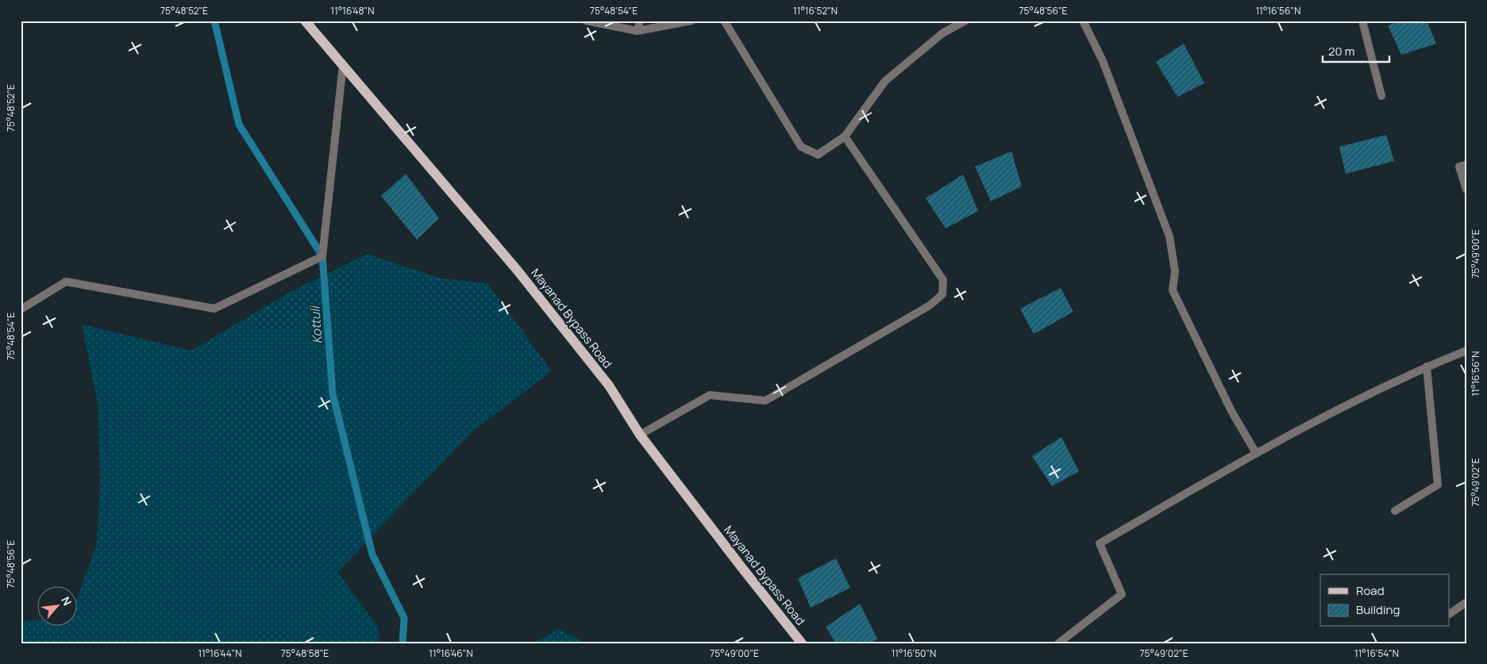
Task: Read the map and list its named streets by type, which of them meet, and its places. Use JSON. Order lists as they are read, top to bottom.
{
  "streets": {
    "main road": ["Mayanad Bypass Road"]
  },
  "water": ["Kottuli"],
  "legend": ["Road", "Building"],
  "scale_bar": "20 m",
  "north": "top right",
  "coordinates": [
    "75°48'52\"E",
    "11°16'48\"N",
    "75°48'54\"E",
    "11°16'52\"N",
    "75°48'56\"E",
    "11°16'56\"N",
    "75°49'00\"E",
    "75°49'02\"E",
    "11°16'44\"N",
    "75°48'58\"E",
    "11°16'46\"N",
    "11°16'50\"N",
    "11°16'54\"N"
  ]
}
